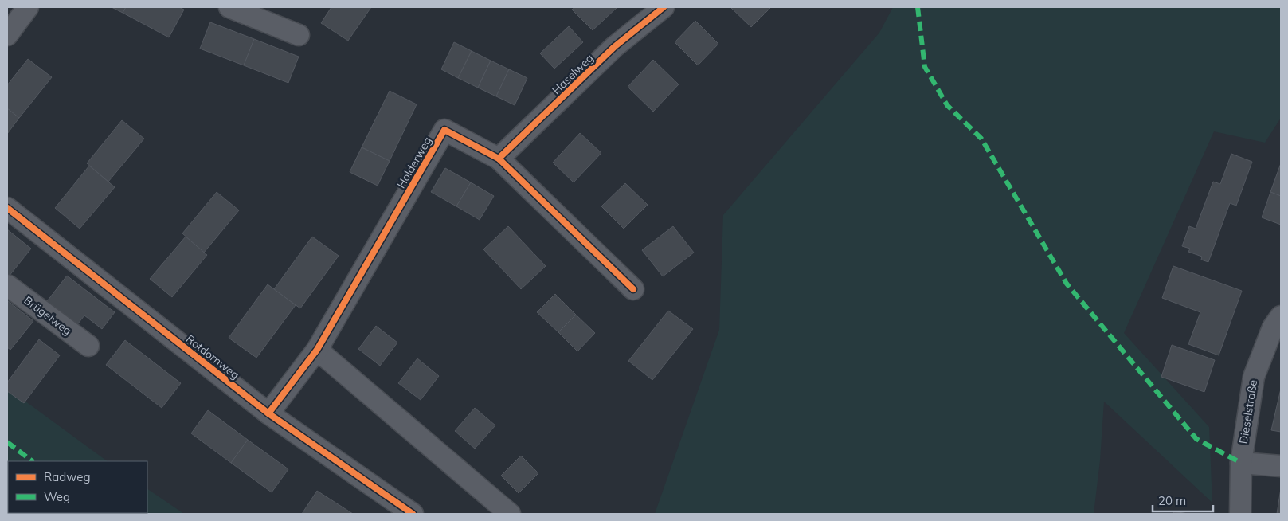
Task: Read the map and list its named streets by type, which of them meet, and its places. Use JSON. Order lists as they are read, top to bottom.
{
  "streets": {
    "street": [
      "Haselweg",
      "Holderweg",
      "Brügelweg",
      "Rotdornweg",
      "Dieselstraße"
    ]
  },
  "crossings": [
    ["Haselweg", "Holderweg"],
    ["Holderweg", "Rotdornweg"]
  ],
  "legend": ["Radweg", "Weg"],
  "scale_bar": "20 m"
}
